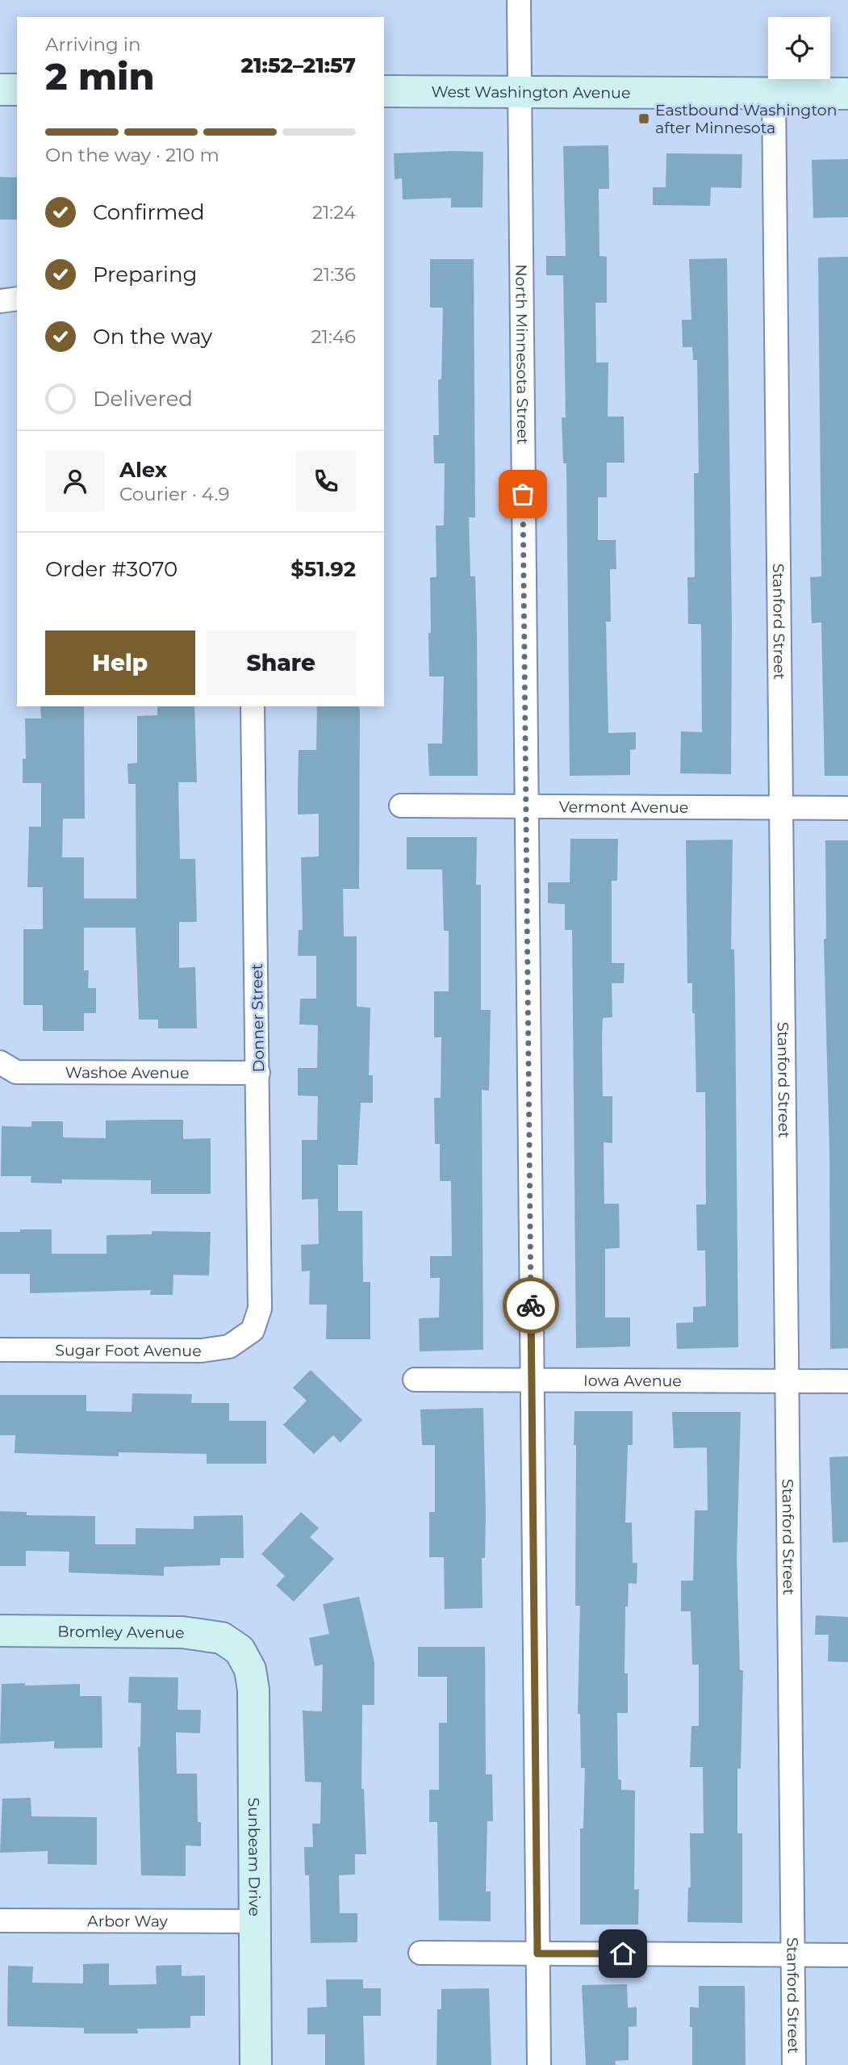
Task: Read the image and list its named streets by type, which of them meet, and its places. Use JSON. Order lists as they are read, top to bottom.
{
  "streets": {
    "street": [
      "West Washington Avenue",
      "North Minnesota Street",
      "Stanford Street",
      "Vermont Avenue",
      "Donner Street",
      "Washoe Avenue",
      "Sugar Foot Avenue",
      "Iowa Avenue",
      "Bromley Avenue",
      "Sunbeam Drive",
      "Arbor Way"
    ]
  },
  "crossings": [
    ["West Washington Avenue", "North Minnesota Street"],
    ["West Washington Avenue", "Stanford Street"],
    ["North Minnesota Street", "Vermont Avenue"],
    ["North Minnesota Street", "Iowa Avenue"],
    ["Stanford Street", "Vermont Avenue"],
    ["Stanford Street", "Iowa Avenue"],
    ["Donner Street", "Washoe Avenue"],
    ["Donner Street", "Sugar Foot Avenue"],
    ["Bromley Avenue", "Sunbeam Drive"],
    ["Sunbeam Drive", "Arbor Way"]
  ],
  "places": {
    "transit": ["Eastbound Washington after Minnesota"]
  },
  "page": {
    "heading": ["2 min", "Arriving in", "21:52–21:57"],
    "panel": [
      "Alex",
      "Courier · 4.9",
      "Order #3070",
      "$51.92"
    ],
    "bar": "On the way · 210 m",
    "list": [
      ["Confirmed", "21:24"],
      ["Preparing", "21:36"],
      ["On the way", "21:46"],
      "Delivered"
    ],
    "buttons": ["Help", "Share"]
  }
}
